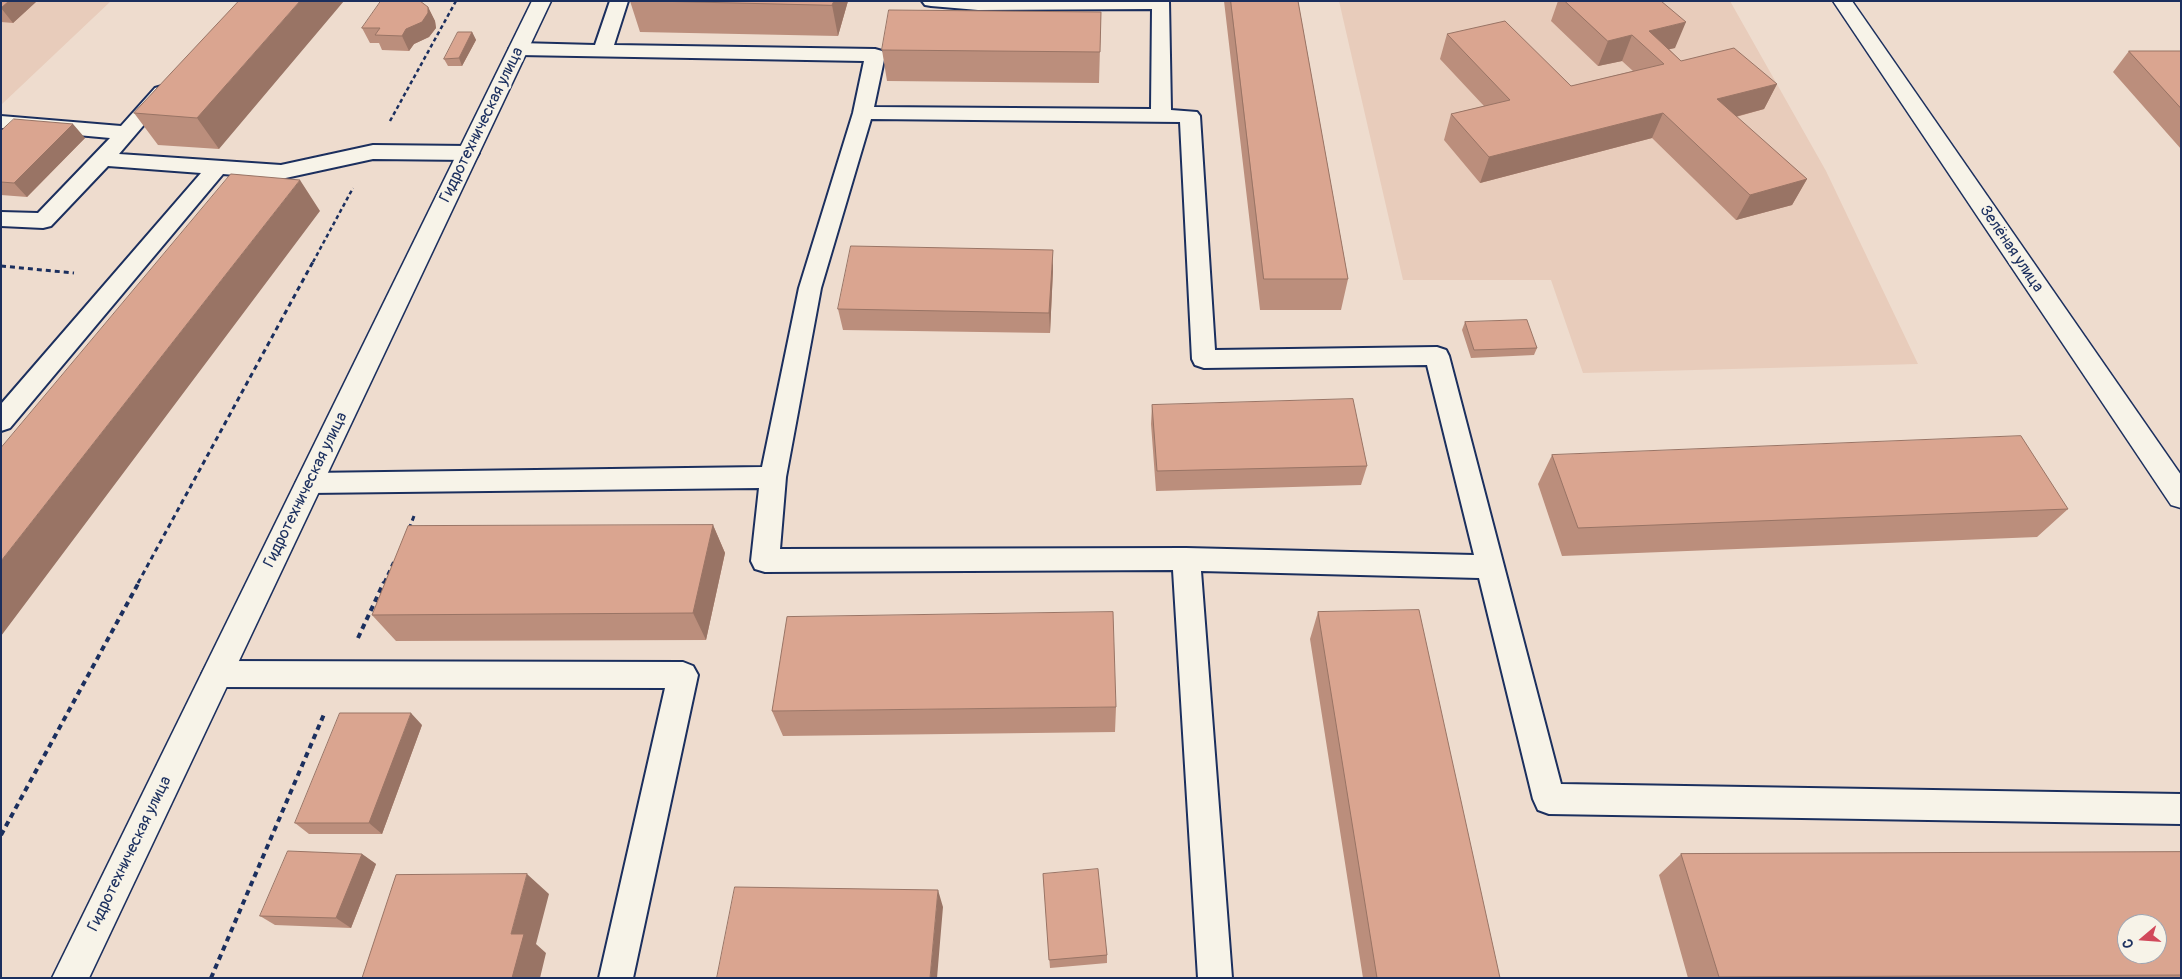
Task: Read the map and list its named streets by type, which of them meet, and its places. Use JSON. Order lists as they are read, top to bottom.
{
  "streets": {
    "main road": ["Гидротехническая улица", "Зелёная улица"]
  },
  "north": "left"
}
